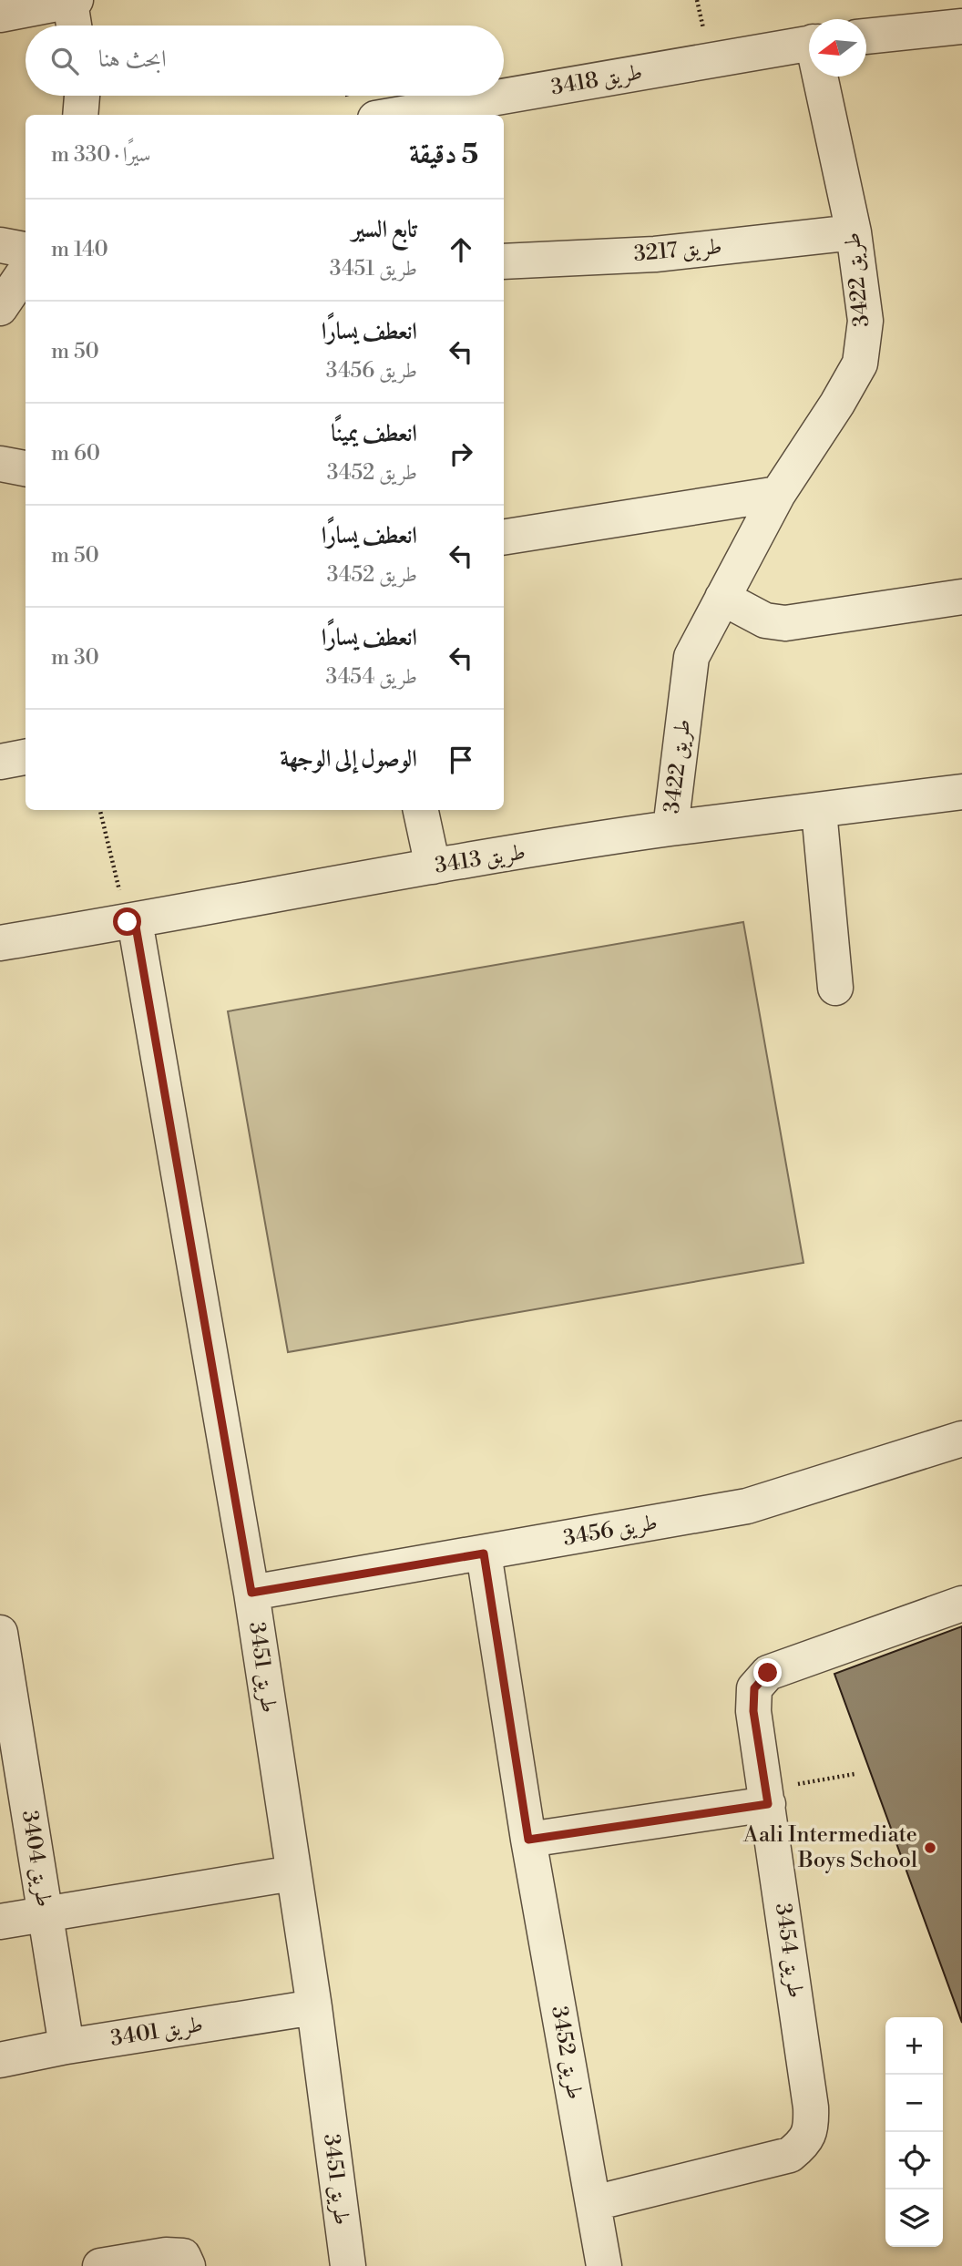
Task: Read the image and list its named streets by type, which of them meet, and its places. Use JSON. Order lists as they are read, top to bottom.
{
  "streets": {
    "street": [
      "طريق 3418",
      "طريق 3217",
      "طريق 3422",
      "طريق 3413",
      "طريق 3456",
      "طريق 3451",
      "طريق 3404",
      "طريق 3454",
      "طريق 3401",
      "طريق 3452"
    ]
  },
  "crossings": [
    ["طريق 3217", "طريق 3422"],
    ["طريق 3422", "طريق 3413"],
    ["طريق 3413", "طريق 3451"],
    ["طريق 3456", "طريق 3451"],
    ["طريق 3456", "طريق 3452"],
    ["طريق 3451", "طريق 3401"],
    ["طريق 3404", "طريق 3401"],
    ["طريق 3454", "طريق 3452"]
  ],
  "places": ["Aali Intermediate Boys School"],
  "north": "left",
  "page": {
    "search": "ابحث هنا",
    "heading": ["5 دقيقة", "سيرًا · 330 m"],
    "list": [
      ["تابع السير", "طريق 3451", "140 m"],
      ["انعطف يسارًا", "طريق 3456", "50 m"],
      ["انعطف يمينًا", "طريق 3452", "60 m"],
      ["انعطف يسارًا", "طريق 3452", "50 m"],
      ["انعطف يسارًا", "طريق 3454", "30 m"],
      "الوصول إلى الوجهة"
    ],
    "map_buttons": ["+", "−"]
  }
}
